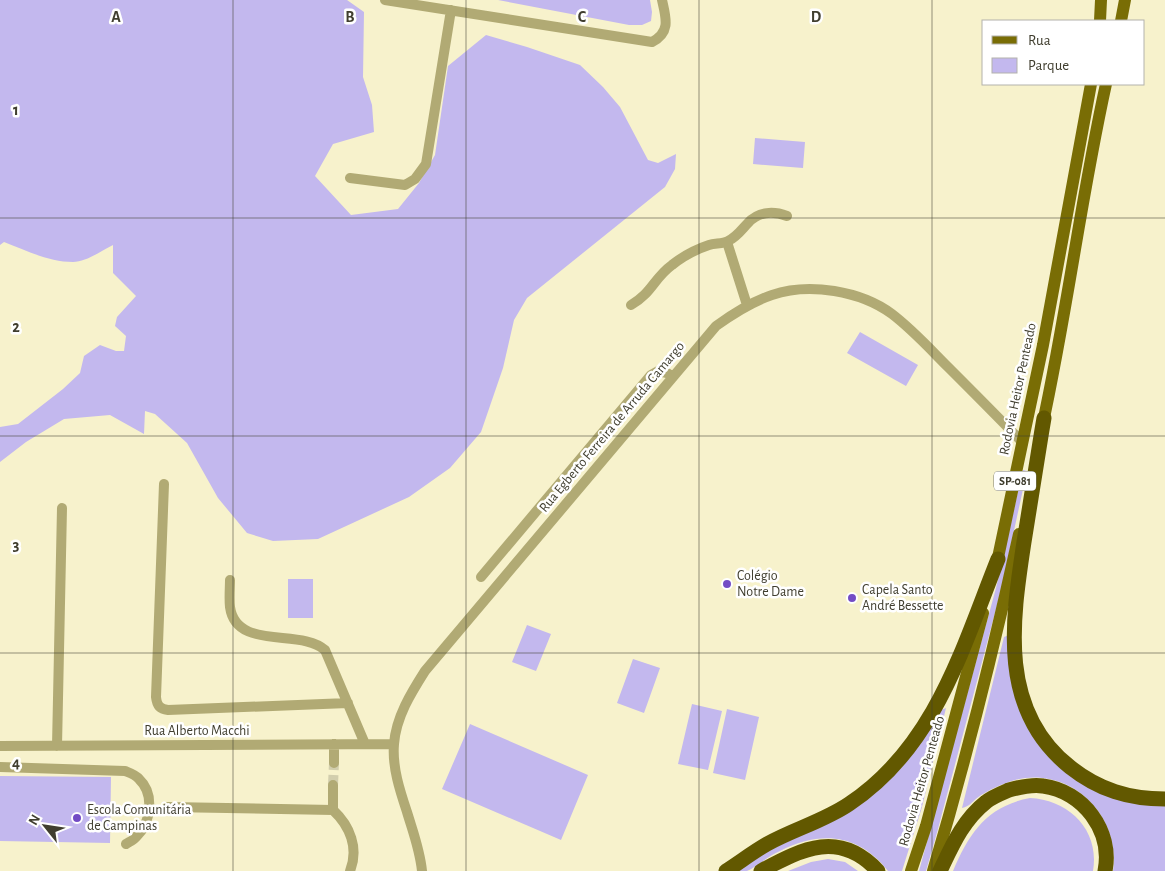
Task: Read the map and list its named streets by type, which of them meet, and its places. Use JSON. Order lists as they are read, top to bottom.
{
  "streets": {
    "main road": ["Rodovia Heitor Penteado", "SP-081"],
    "street": ["Rua Egberto Ferreira de Arruda Camargo", "Rua Alberto Macchi"]
  },
  "crossings": [
    ["Rodovia Heitor Penteado", "Rua Egberto Ferreira de Arruda Camargo"],
    ["Rua Egberto Ferreira de Arruda Camargo", "Rua Alberto Macchi"]
  ],
  "places": ["Colégio Notre Dame", "Capela Santo André Bessette", "Escola Comunitária de Campinas"],
  "legend": ["Rua", "Parque"],
  "north": "top left",
  "grid": {
    "columns": [
      "A",
      "B",
      "C",
      "D"
    ],
    "rows": [
      "1",
      "2",
      "3",
      "4"
    ]
  }
}
